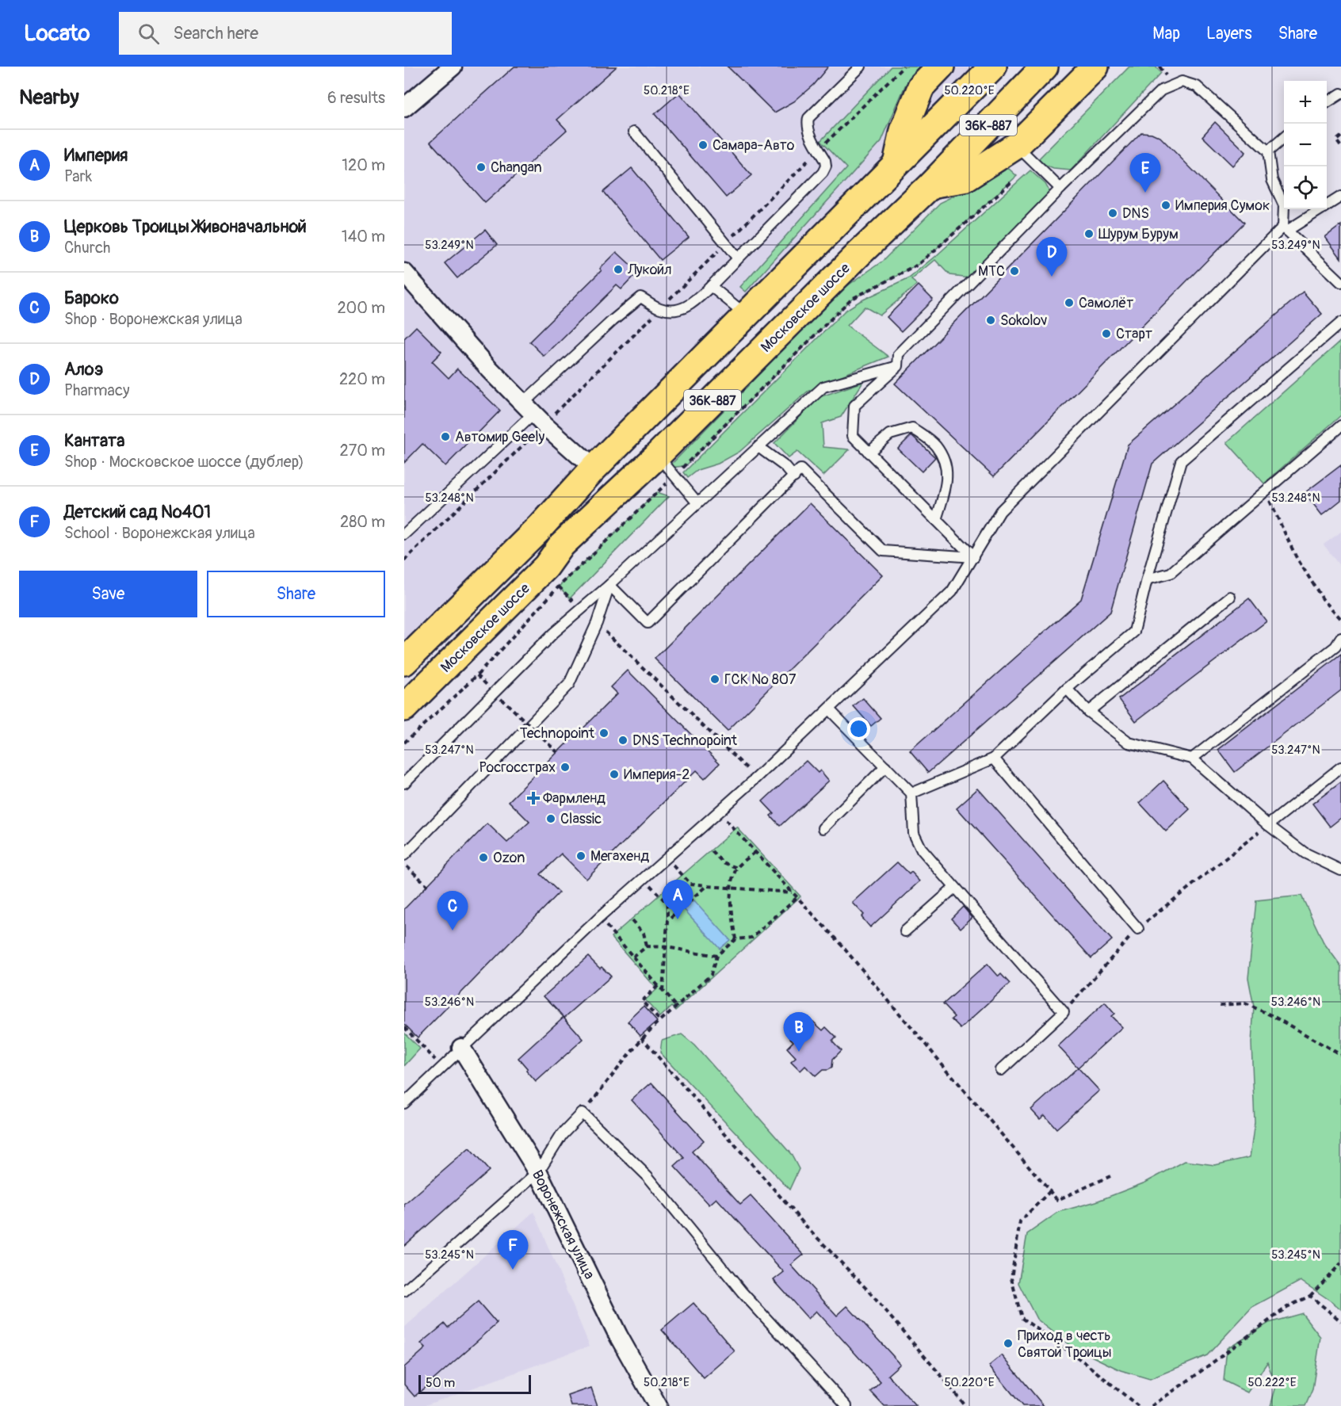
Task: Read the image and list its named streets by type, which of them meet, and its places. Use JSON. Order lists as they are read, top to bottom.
{
  "streets": {
    "main road": ["36К-887", "Московское шоссе"],
    "street": ["Воронежская улица"]
  },
  "crossings": [
    ["36К-887", "Московское шоссе"]
  ],
  "places": {
    "other": [
      "Самара-Авто",
      "Changan",
      "Империя Сумок",
      "DNS",
      "Шурум Бурум",
      "Лукойл",
      "МТС",
      "Самолёт",
      "Sokolov",
      "Старт",
      "Автомир Geely",
      "ГСК № 807",
      "Technopoint",
      "DNS Technopoint",
      "Росгосстрах",
      "Империя-2",
      "Classic",
      "Мегахенд",
      "Ozon",
      "Приход в честь Святой Троицы"
    ],
    "health": ["Фармленд"]
  },
  "scale_bar": "50 m",
  "page": {
    "header": "Locato",
    "search": "Search here",
    "nav": ["Map", "Layers", "Share"],
    "heading": ["Nearby", "6 results"],
    "map_buttons": ["+", "−"],
    "list": [
      {
        "mark": "A",
        "name": "Империя",
        "note": "Park",
        "value": "120 m"
      },
      {
        "mark": "B",
        "name": "Церковь Троицы Живоначальной",
        "note": "Church",
        "value": "140 m"
      },
      {
        "mark": "C",
        "name": "Бароко",
        "note": "Shop · Воронежская улица",
        "value": "200 m"
      },
      {
        "mark": "D",
        "name": "Алоэ",
        "note": "Pharmacy",
        "value": "220 m"
      },
      {
        "mark": "E",
        "name": "Кантата",
        "note": "Shop · Московское шоссе (дублер)",
        "value": "270 m"
      },
      {
        "mark": "F",
        "name": "Детский сад №401",
        "note": "School · Воронежская улица",
        "value": "280 m"
      }
    ],
    "pins": [
      "E",
      "D",
      "A",
      "C",
      "B",
      "F"
    ],
    "buttons": ["Save", "Share"],
    "scale": "50 m"
  },
  "coordinates": [
    "50.218°E",
    "50.220°E",
    "53.249°N",
    "53.248°N",
    "53.247°N",
    "53.246°N",
    "53.245°N",
    "50.222°E"
  ]
}
